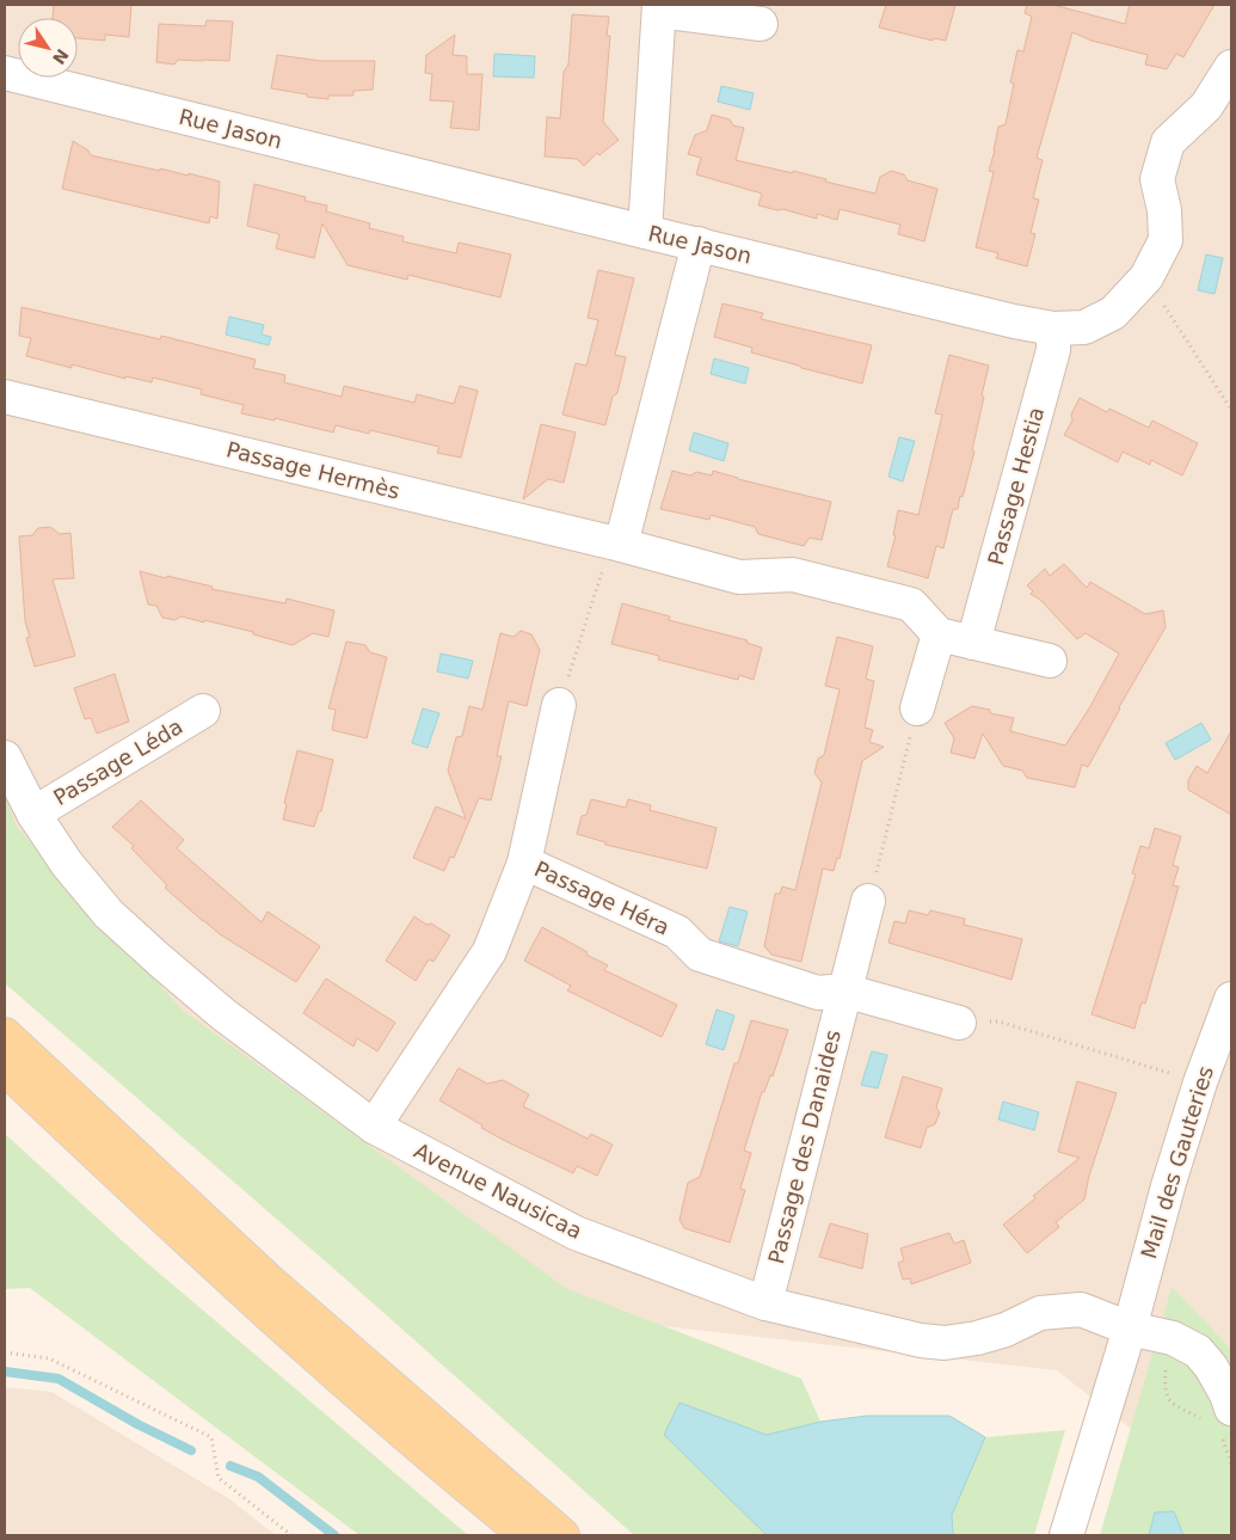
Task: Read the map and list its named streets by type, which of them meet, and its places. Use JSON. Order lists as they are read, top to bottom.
{
  "streets": {
    "street": [
      "Rue Jason",
      "Passage Hermès",
      "Passage Hestia",
      "Passage Léda",
      "Passage Héra",
      "Passage des Danaides",
      "Mail des Gauteries",
      "Avenue Nausicaa"
    ]
  },
  "crossings": [
    ["Rue Jason", "Passage Hestia"],
    ["Passage Léda", "Avenue Nausicaa"],
    ["Passage Héra", "Passage des Danaides"],
    ["Passage Héra", "Avenue Nausicaa"],
    ["Passage des Danaides", "Avenue Nausicaa"],
    ["Mail des Gauteries", "Avenue Nausicaa"]
  ],
  "north": "bottom right"
}
